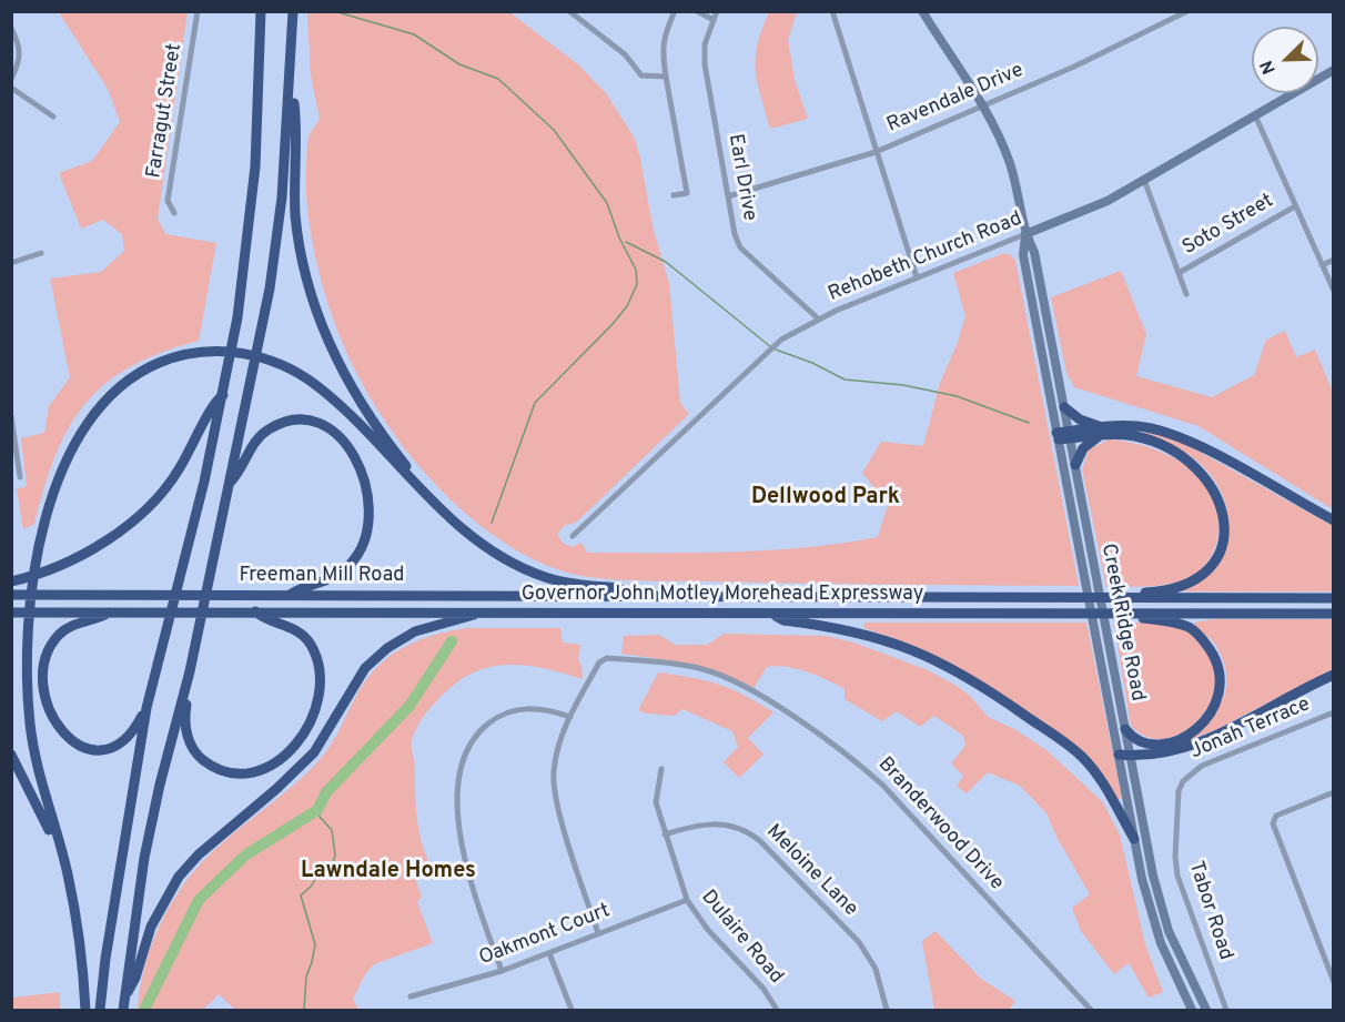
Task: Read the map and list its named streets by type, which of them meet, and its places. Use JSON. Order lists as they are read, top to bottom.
{
  "streets": {
    "highway": ["Freeman Mill Road", "Governor John Motley Morehead Expressway"],
    "main road": ["Rehobeth Church Road", "Creek Ridge Road"],
    "street": [
      "Ravendale Drive",
      "Farragut Street",
      "Earl Drive",
      "Soto Street",
      "Jonah Terrace",
      "Branderwood Drive",
      "Meloine Lane",
      "Tabor Road",
      "Oakmont Court",
      "Dulaire Road"
    ]
  },
  "crossings": [
    ["Ravendale Drive", "Earl Drive"],
    ["Ravendale Drive", "Creek Ridge Road"],
    ["Earl Drive", "Rehobeth Church Road"],
    ["Rehobeth Church Road", "Creek Ridge Road"],
    ["Freeman Mill Road", "Governor John Motley Morehead Expressway"],
    ["Jonah Terrace", "Tabor Road"],
    ["Branderwood Drive", "Oakmont Court"],
    ["Meloine Lane", "Dulaire Road"],
    ["Oakmont Court", "Dulaire Road"]
  ],
  "districts": ["Dellwood Park", "Lawndale Homes"],
  "north": "bottom left"
}
